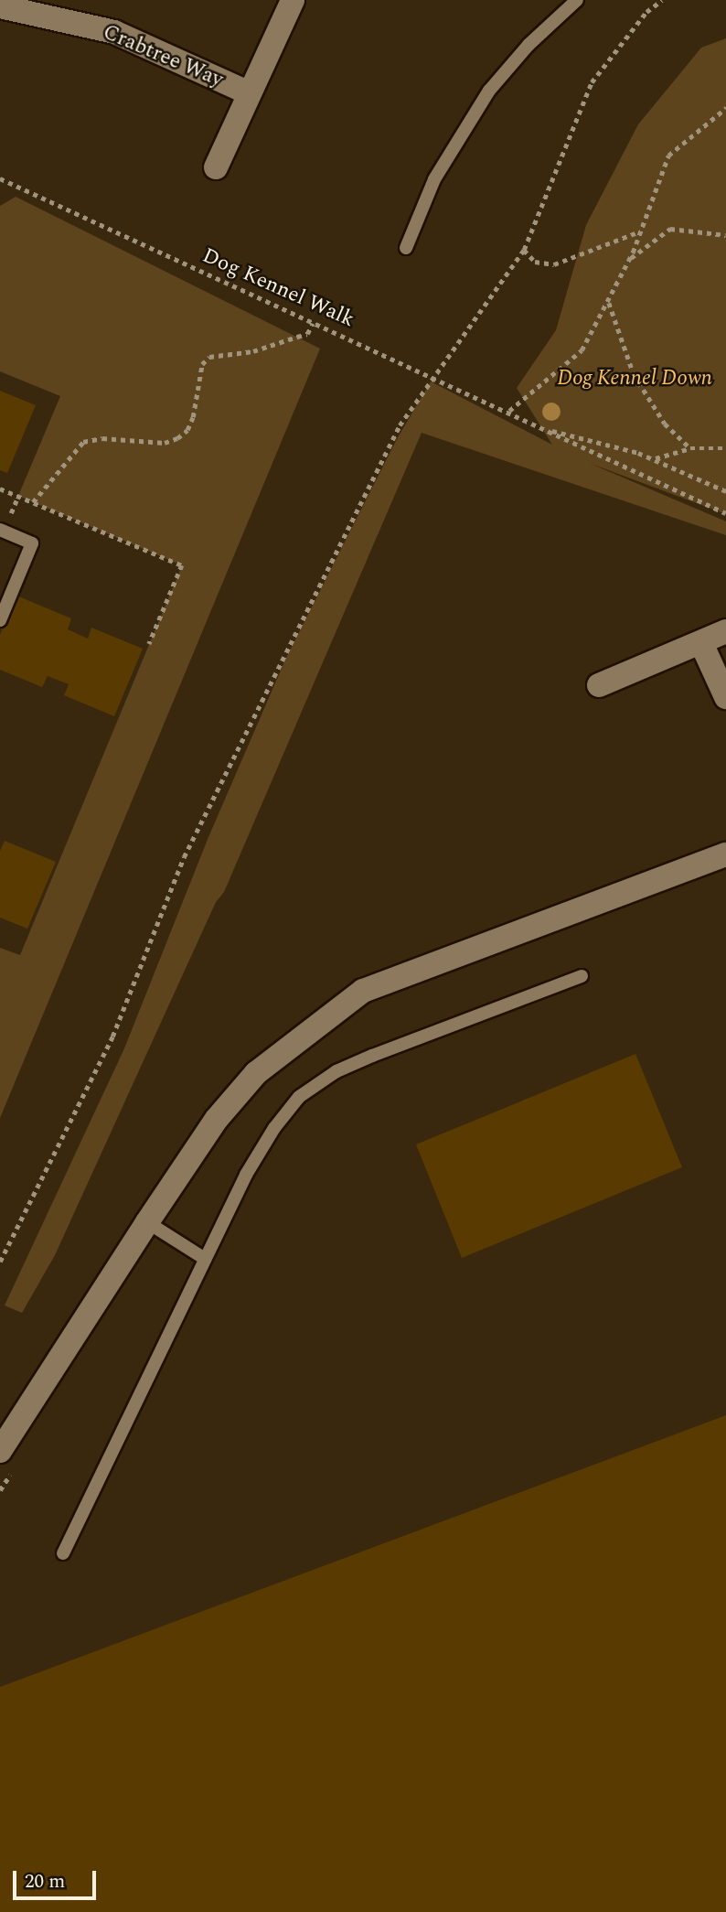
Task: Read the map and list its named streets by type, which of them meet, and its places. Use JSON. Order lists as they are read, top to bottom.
{
  "streets": {
    "street": ["Crabtree Way"],
    "path": ["Dog Kennel Walk"]
  },
  "parks": ["Dog Kennel Down"],
  "scale_bar": "20 m"
}
